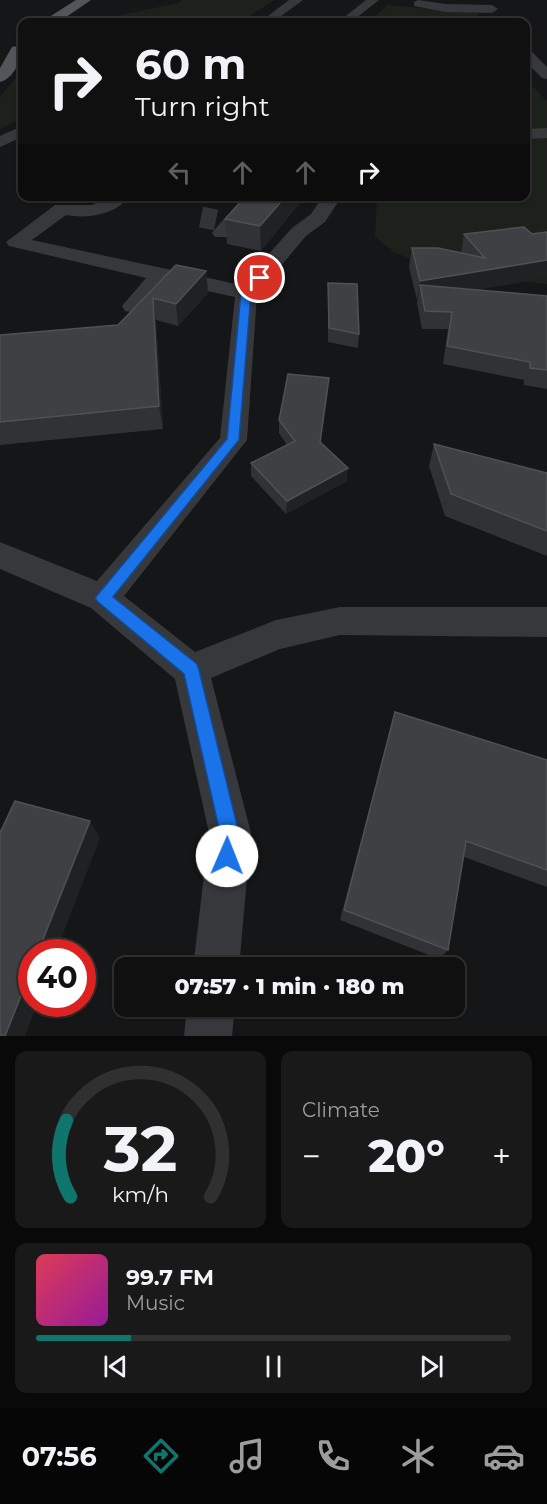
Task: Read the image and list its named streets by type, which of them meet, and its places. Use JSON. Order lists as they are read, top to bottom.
{
  "page": {
    "turn": ["60 m", "Turn right"],
    "limit": "40",
    "trip": "07:57 · 1 min · 180 m",
    "tile": "Climate",
    "heat": ["−", "20°", "+"],
    "song": ["99.7 FM", "Music"],
    "tabs": "07:56",
    "gauge": ["32", "km/h"]
  }
}
